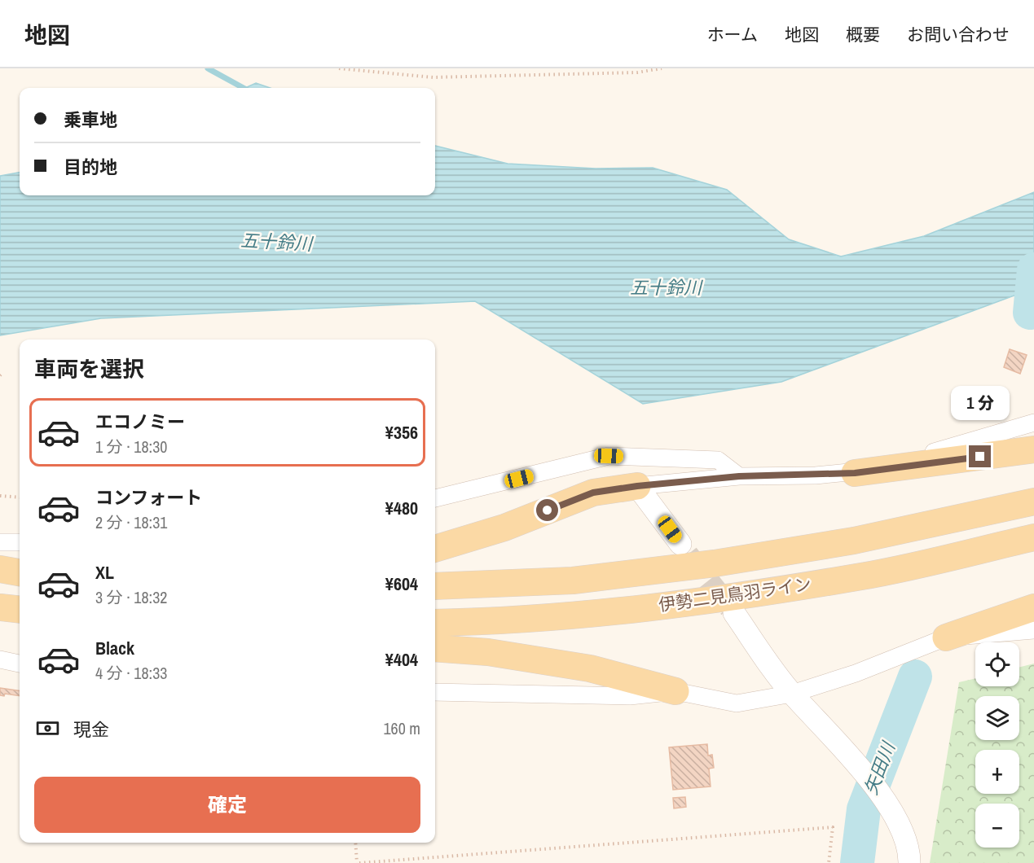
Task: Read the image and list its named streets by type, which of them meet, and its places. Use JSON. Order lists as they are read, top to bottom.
{
  "streets": {
    "main road": ["伊勢二見鳥羽ライン"]
  },
  "water": ["五十鈴川", "矢田川"],
  "page": {
    "header": "地図",
    "nav": [
      "ホーム",
      "地図",
      "概要",
      "お問い合わせ"
    ],
    "banner": ["乗車地", "目的地"],
    "heading": "車両を選択",
    "bubble": "1 分",
    "list": [
      {
        "name": "エコノミー",
        "note": "1 分 · 18:30",
        "value": "¥356"
      },
      {
        "name": "コンフォート",
        "note": "2 分 · 18:31",
        "value": "¥480"
      },
      {
        "name": "XL",
        "note": "3 分 · 18:32",
        "value": "¥604"
      },
      {
        "name": "Black",
        "note": "4 分 · 18:33",
        "value": "¥404"
      }
    ],
    "map_buttons": ["+", "−"],
    "pay": ["現金", "160 m"],
    "buttons": "確定"
  }
}
